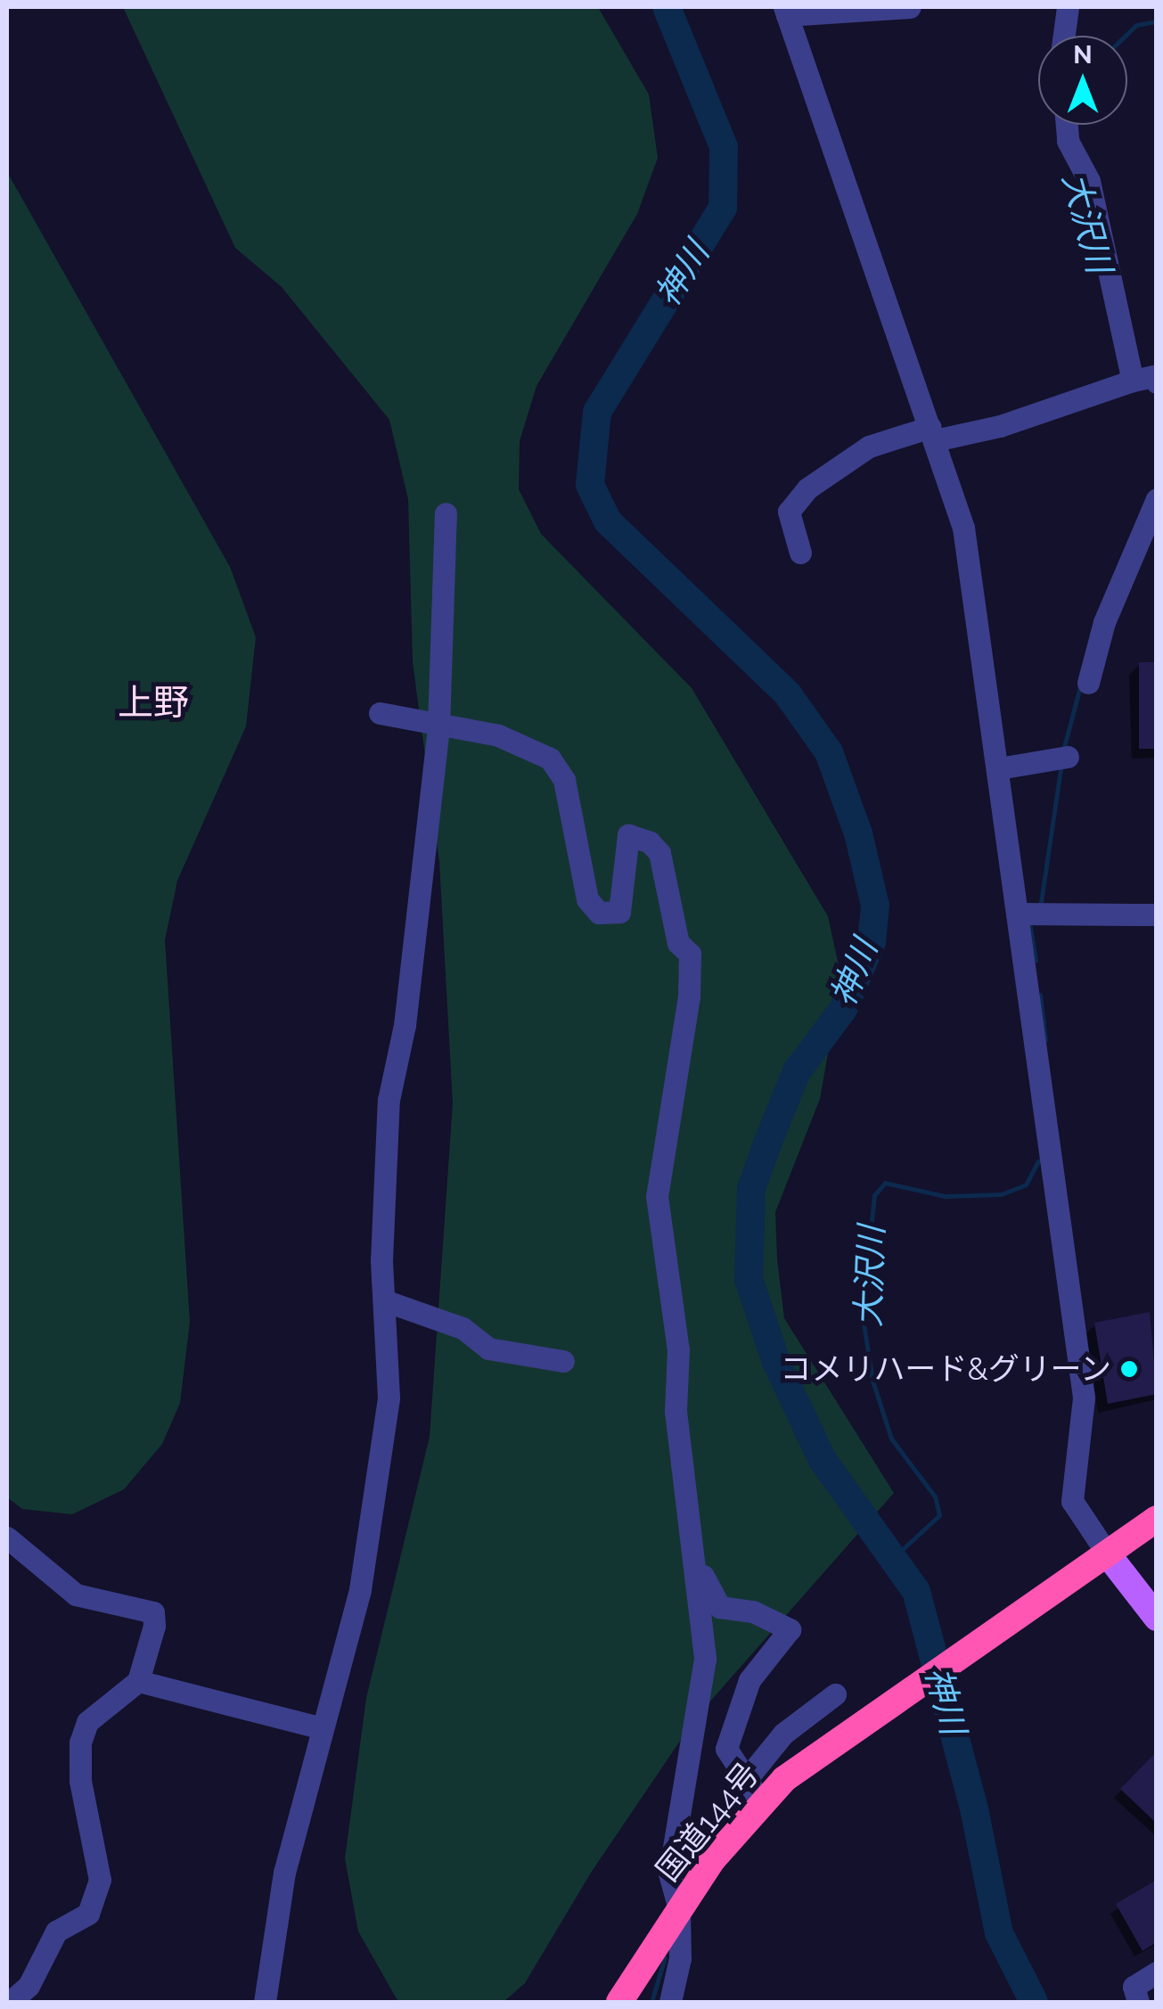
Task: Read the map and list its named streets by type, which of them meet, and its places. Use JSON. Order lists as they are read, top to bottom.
{
  "streets": {
    "highway": ["国道144号"]
  },
  "districts": ["上野"],
  "water": ["大沢川", "神川"],
  "places": ["コメリハード&グリーン"],
  "north": "top"
}
